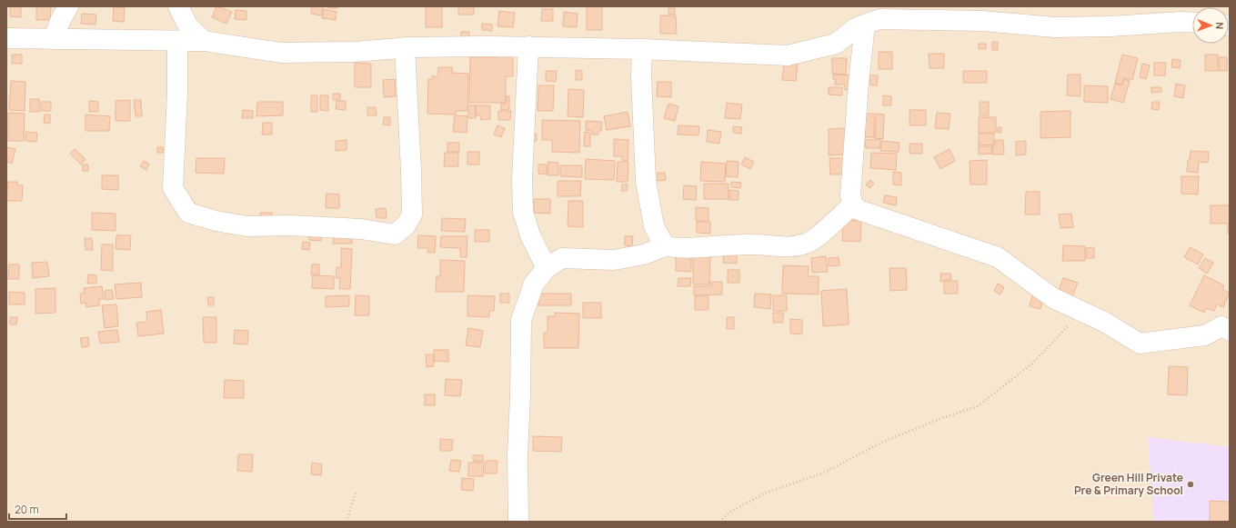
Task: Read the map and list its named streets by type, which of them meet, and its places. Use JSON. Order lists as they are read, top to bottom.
{
  "places": ["Green Hill Private Pre & Primary School"],
  "scale_bar": "20 m",
  "north": "right"
}
